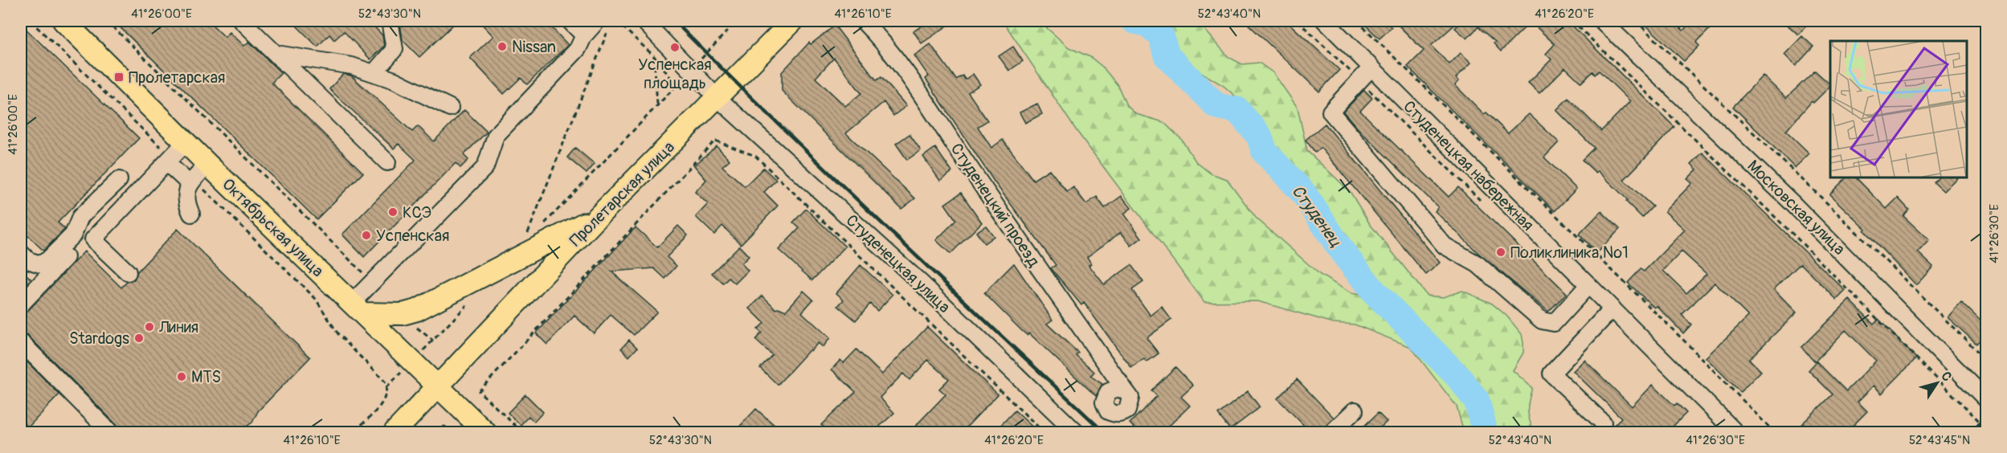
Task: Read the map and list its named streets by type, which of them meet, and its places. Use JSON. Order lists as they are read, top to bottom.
{
  "streets": {
    "main road": ["Пролетарская улица", "Октябрьская улица"],
    "street": [
      "Студенецкая набережная",
      "Студенецкий проезд",
      "Московская улица",
      "Студенецкая улица"
    ]
  },
  "crossings": [
    ["Пролетарская улица", "Октябрьская улица"],
    ["Пролетарская улица", "Студенецкая улица"]
  ],
  "water": ["Студенец"],
  "places": {
    "other": [
      "Nissan",
      "Успенская площадь",
      "КСЭ",
      "Успенская",
      "Поликлиника №1",
      "Линия",
      "Stardogs",
      "MTS"
    ],
    "transit": ["Пролетарская"]
  },
  "north": "top right",
  "coordinates": [
    "41°26'00\"E",
    "52°43'30\"N",
    "41°26'10\"E",
    "52°43'40\"N",
    "41°26'20\"E",
    "41°26'30\"E",
    "52°43'45\"N"
  ]
}
